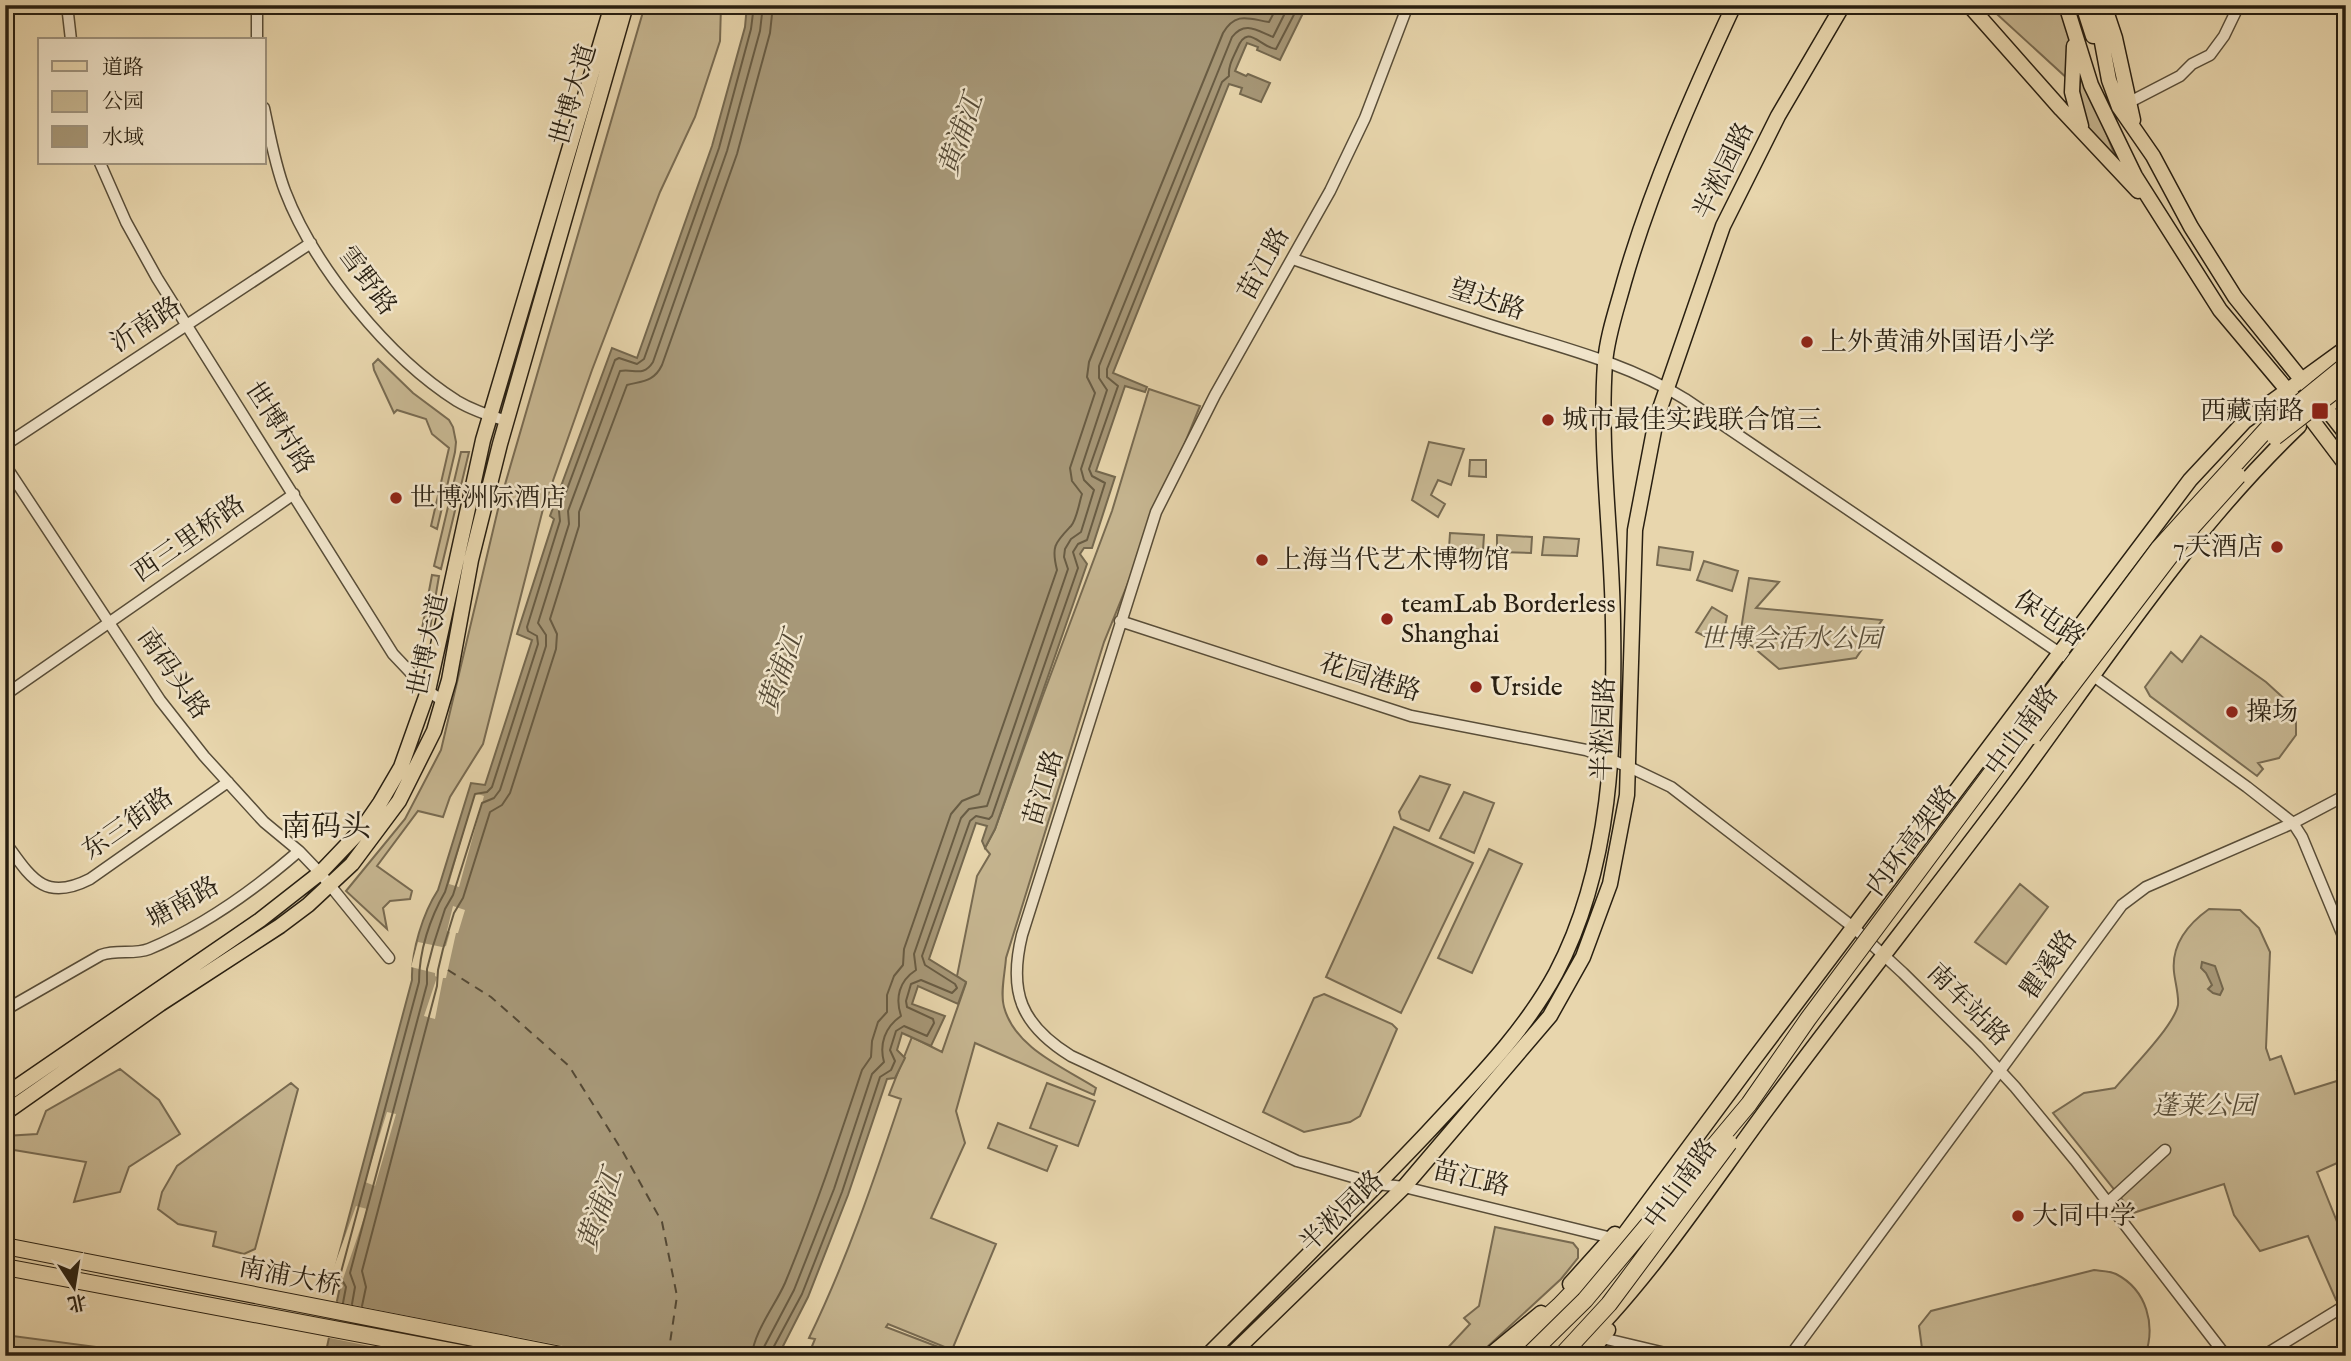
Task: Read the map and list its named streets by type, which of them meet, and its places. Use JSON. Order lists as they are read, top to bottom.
{
  "streets": {
    "highway": ["内环高架路", "南浦大桥"],
    "main road": ["世博大道", "半淞园路", "中山南路"],
    "street": [
      "苗江路",
      "雪野路",
      "望达路",
      "沂南路",
      "世博村路",
      "西三里桥路",
      "保屯路",
      "南码头路",
      "花园港路",
      "东三街路",
      "塘南路",
      "瞿溪路",
      "南车站路"
    ]
  },
  "crossings": [
    ["世博大道", "雪野路"],
    ["世博大道", "世博村路"],
    ["世博大道", "南码头路"],
    ["半淞园路", "苗江路"],
    ["半淞园路", "望达路"],
    ["半淞园路", "保屯路"],
    ["半淞园路", "花园港路"],
    ["半淞园路", "南车站路"],
    ["苗江路", "望达路"],
    ["苗江路", "花园港路"],
    ["苗江路", "中山南路"],
    ["雪野路", "沂南路"],
    ["望达路", "保屯路"],
    ["沂南路", "世博村路"],
    ["世博村路", "西三里桥路"],
    ["西三里桥路", "南码头路"],
    ["保屯路", "中山南路"],
    ["保屯路", "瞿溪路"],
    ["南码头路", "东三街路"],
    ["南码头路", "塘南路"],
    ["花园港路", "南车站路"],
    ["中山南路", "南车站路"],
    ["瞿溪路", "南车站路"]
  ],
  "districts": ["南码头"],
  "water": ["黄浦江"],
  "parks": ["世博会活水公园", "蓬莱公园"],
  "places": {
    "other": [
      "上外黄浦外国语小学",
      "城市最佳实践联合馆三",
      "世博洲际酒店",
      "7天酒店",
      "上海当代艺术博物馆",
      "teamLab Borderless Shanghai",
      "Urside",
      "操场",
      "大同中学"
    ],
    "transit": ["西藏南路"]
  },
  "legend": ["道路", "公园", "水域"],
  "north": "bottom"
}
